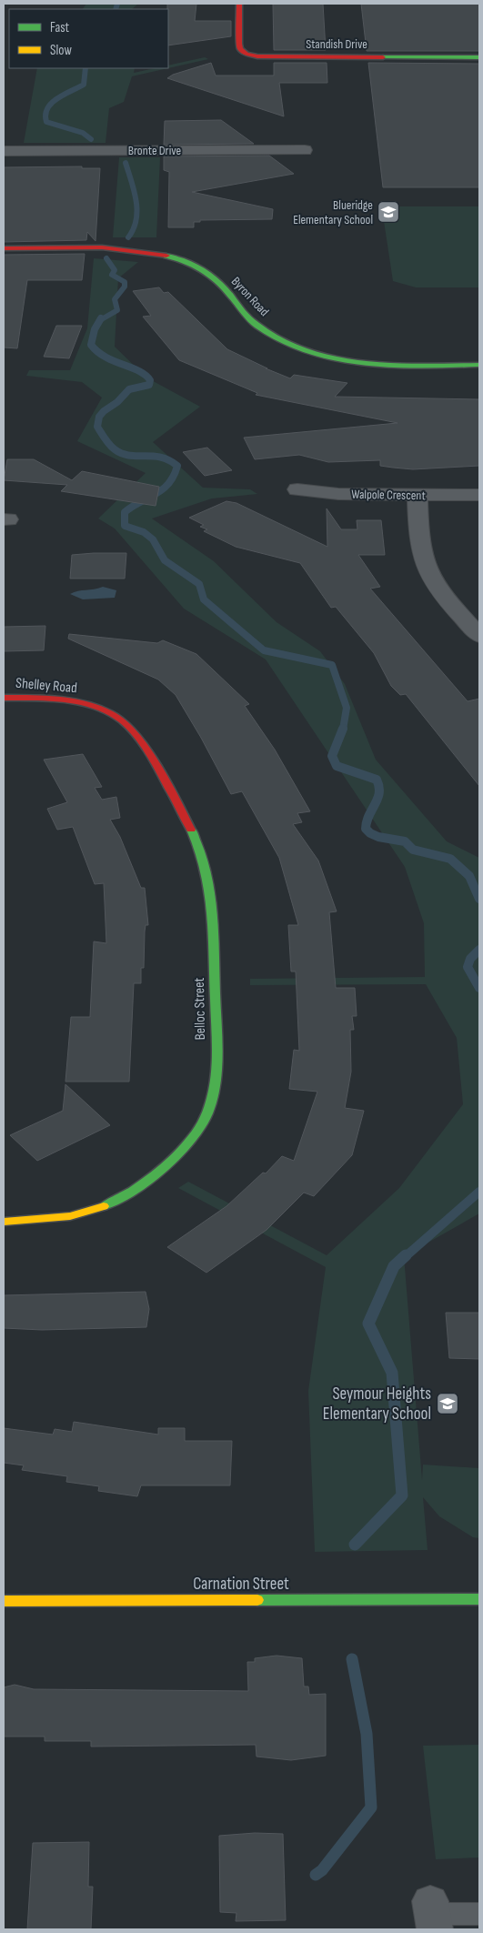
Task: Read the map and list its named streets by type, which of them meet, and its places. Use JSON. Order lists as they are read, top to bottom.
{
  "streets": {
    "street": [
      "Standish Drive",
      "Bronte Drive",
      "Byron Road",
      "Walpole Crescent",
      "Shelley Road",
      "Belloc Street",
      "Carnation Street"
    ]
  },
  "crossings": [
    ["Shelley Road", "Belloc Street"]
  ],
  "places": {
    "school or university": ["Blueridge Elementary School", "Seymour Heights Elementary School"]
  },
  "legend": ["Fast", "Slow"]
}
